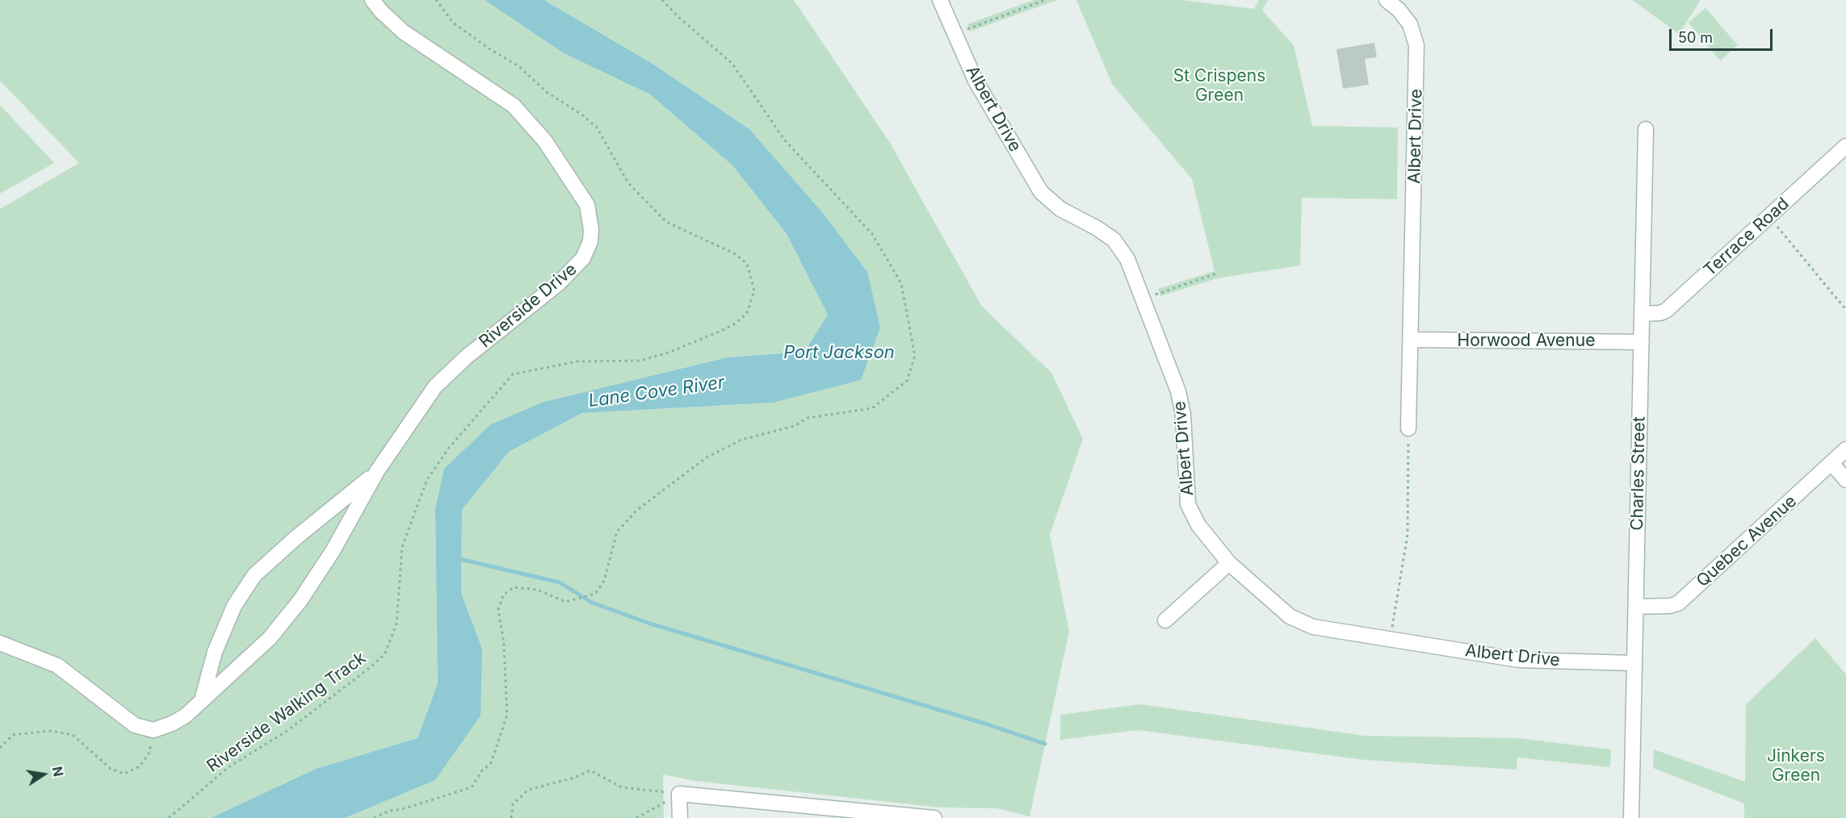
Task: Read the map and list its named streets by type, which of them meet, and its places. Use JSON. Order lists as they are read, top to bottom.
{
  "streets": {
    "street": [
      "Albert Drive",
      "Terrace Road",
      "Riverside Drive",
      "Horwood Avenue",
      "Charles Street",
      "Quebec Avenue"
    ],
    "path": ["Riverside Walking Track"]
  },
  "crossings": [
    ["Albert Drive", "Horwood Avenue"],
    ["Albert Drive", "Charles Street"],
    ["Terrace Road", "Charles Street"],
    ["Horwood Avenue", "Charles Street"],
    ["Charles Street", "Quebec Avenue"]
  ],
  "water": ["Port Jackson", "Lane Cove River"],
  "parks": ["St Crispens Green", "Jinkers Green"],
  "scale_bar": "50 m",
  "north": "right"
}
